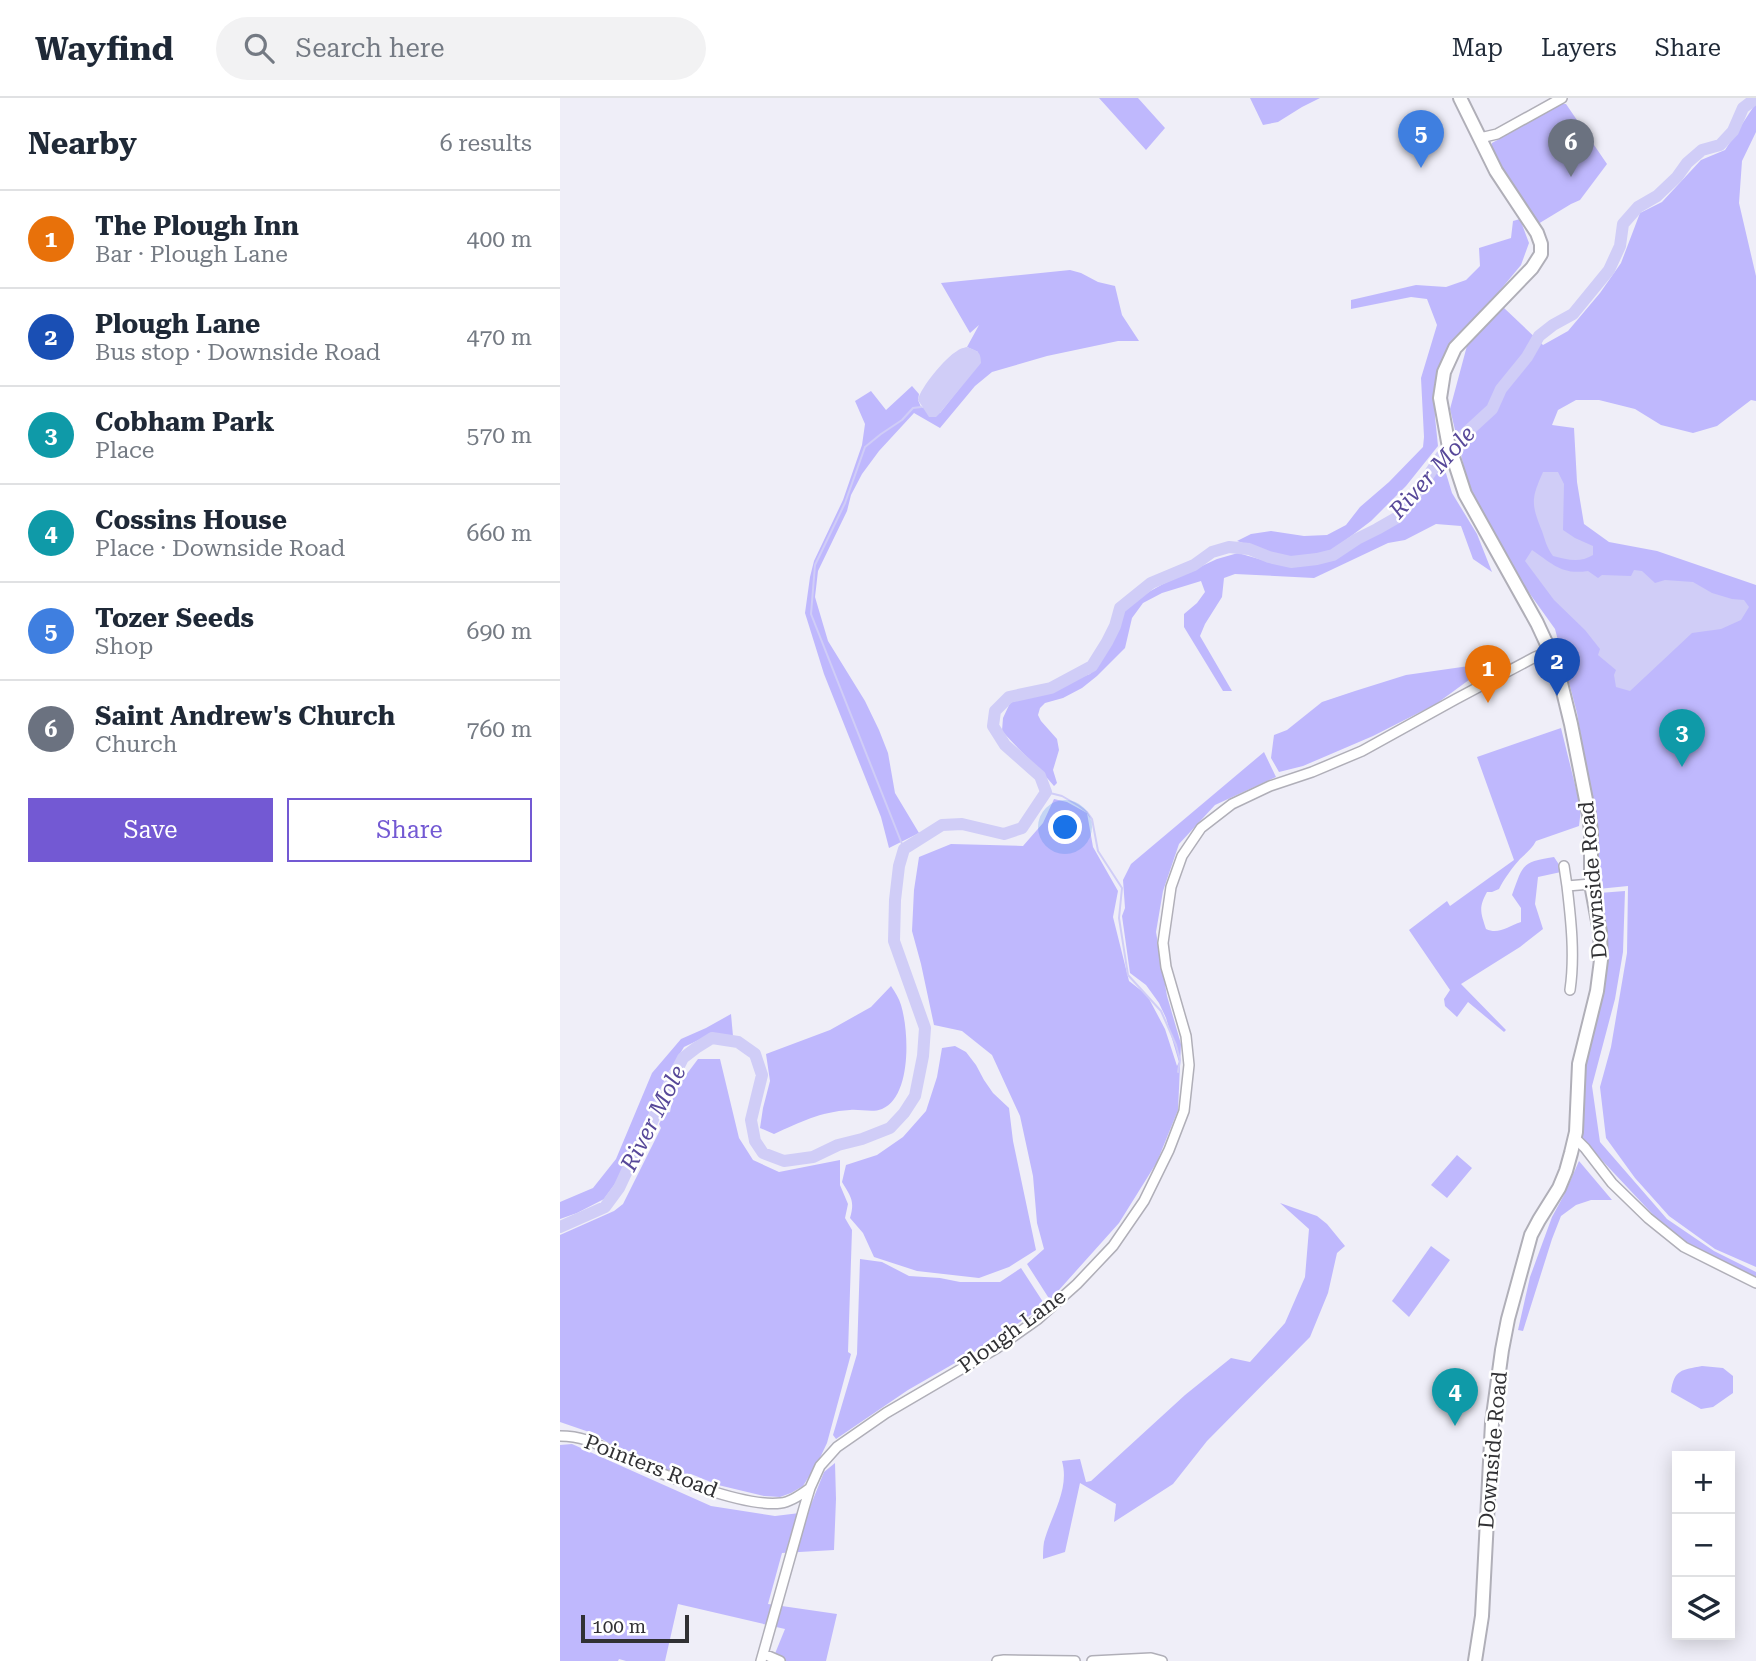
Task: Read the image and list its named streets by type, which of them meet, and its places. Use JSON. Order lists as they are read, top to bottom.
{
  "streets": {
    "street": ["Downside Road", "Plough Lane", "Pointers Road"]
  },
  "crossings": [
    ["Downside Road", "Plough Lane"]
  ],
  "water": ["River Mole"],
  "scale_bar": "100 m",
  "page": {
    "header": "Wayfind",
    "search": "Search here",
    "nav": ["Map", "Layers", "Share"],
    "heading": ["Nearby", "6 results"],
    "pins": [
      "5",
      "6",
      "2",
      "1",
      "3",
      "4"
    ],
    "list": [
      {
        "mark": "1",
        "name": "The Plough Inn",
        "note": "Bar · Plough Lane",
        "value": "400 m"
      },
      {
        "mark": "2",
        "name": "Plough Lane",
        "note": "Bus stop · Downside Road",
        "value": "470 m"
      },
      {
        "mark": "3",
        "name": "Cobham Park",
        "note": "Place",
        "value": "570 m"
      },
      {
        "mark": "4",
        "name": "Cossins House",
        "note": "Place · Downside Road",
        "value": "660 m"
      },
      {
        "mark": "5",
        "name": "Tozer Seeds",
        "note": "Shop",
        "value": "690 m"
      },
      {
        "mark": "6",
        "name": "Saint Andrew's Church",
        "note": "Church",
        "value": "760 m"
      }
    ],
    "buttons": ["Save", "Share"],
    "map_buttons": ["+", "−"],
    "scale": "100 m"
  }
}
